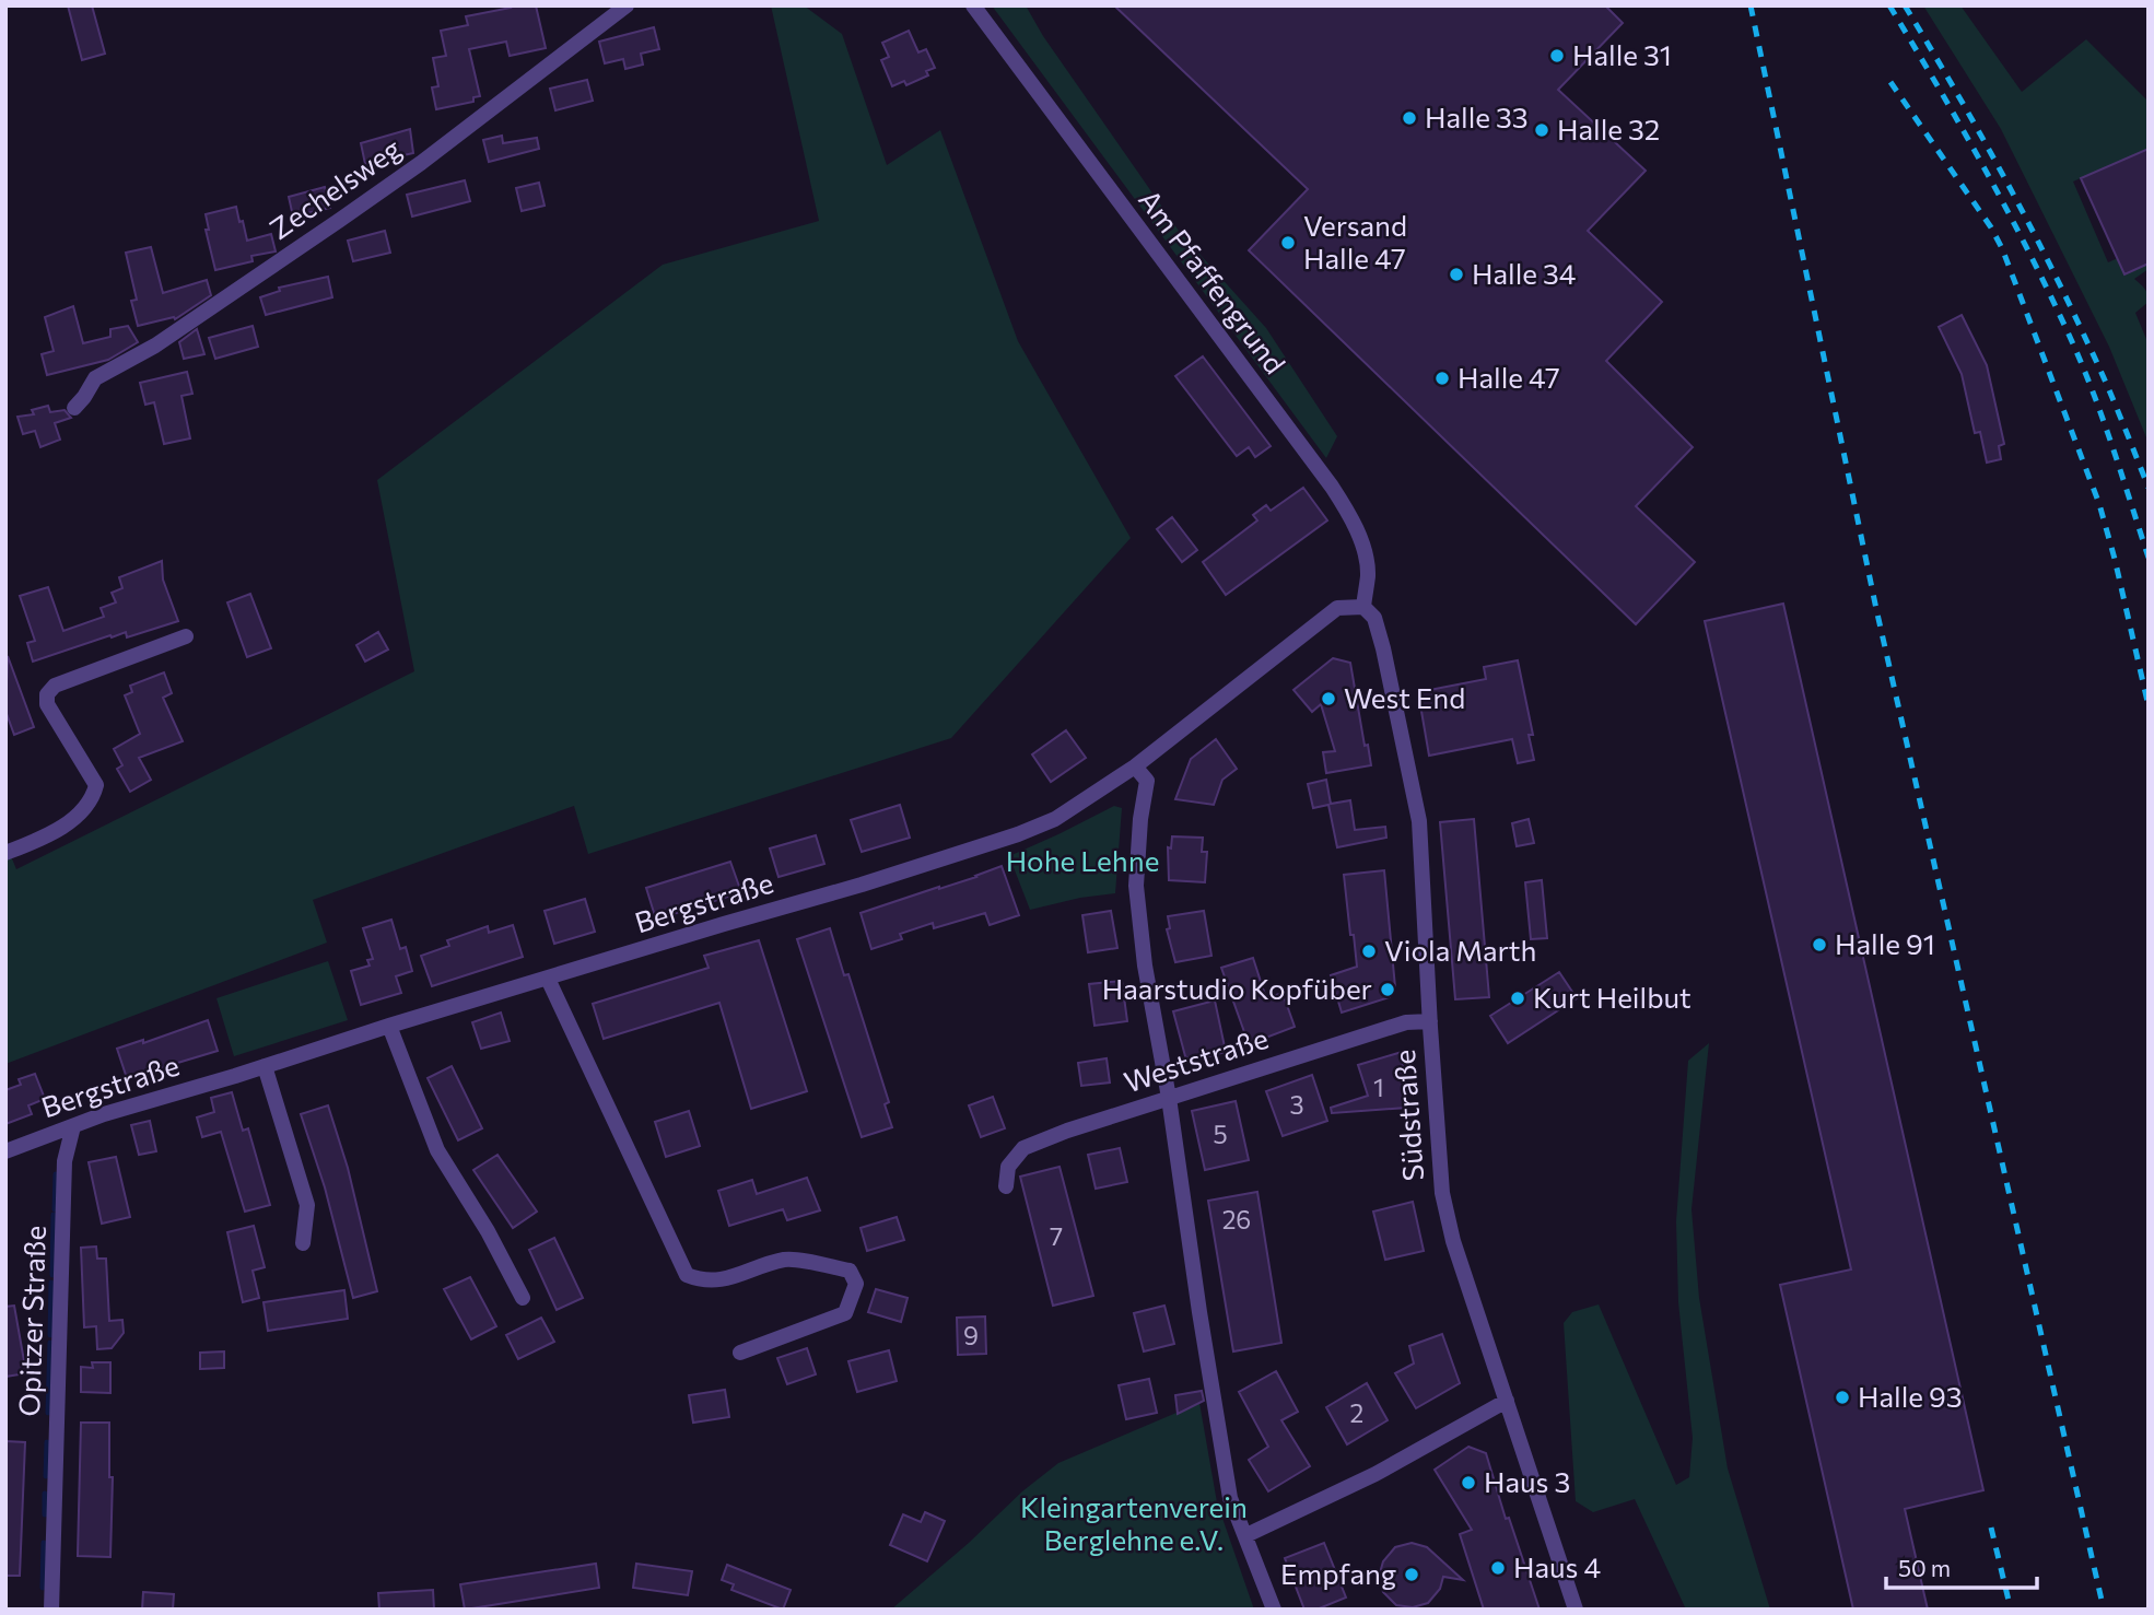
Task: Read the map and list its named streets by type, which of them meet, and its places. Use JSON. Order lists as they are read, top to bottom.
{
  "streets": {
    "street": [
      "Zechelsweg",
      "Am Pfaffengrund",
      "Bergstraße",
      "Weststraße",
      "Südstraße",
      "Opitzer Straße"
    ]
  },
  "crossings": [
    ["Am Pfaffengrund", "Bergstraße"],
    ["Am Pfaffengrund", "Südstraße"],
    ["Bergstraße", "Südstraße"],
    ["Bergstraße", "Opitzer Straße"],
    ["Weststraße", "Südstraße"]
  ],
  "parks": ["Hohe Lehne", "Kleingartenverein Berglehne e.V."],
  "places": [
    "Halle 31",
    "Halle 33",
    "Halle 32",
    "Versand Halle 47",
    "Halle 34",
    "Halle 47",
    "West End",
    "Halle 91",
    "Viola Marth",
    "Haarstudio Kopfüber",
    "Kurt Heilbut",
    "Halle 93",
    "Haus 3",
    "Haus 4",
    "Empfang"
  ],
  "house_numbers": [
    "1",
    "3",
    "5",
    "26",
    "7",
    "9",
    "2"
  ],
  "scale_bar": "50 m"
}
